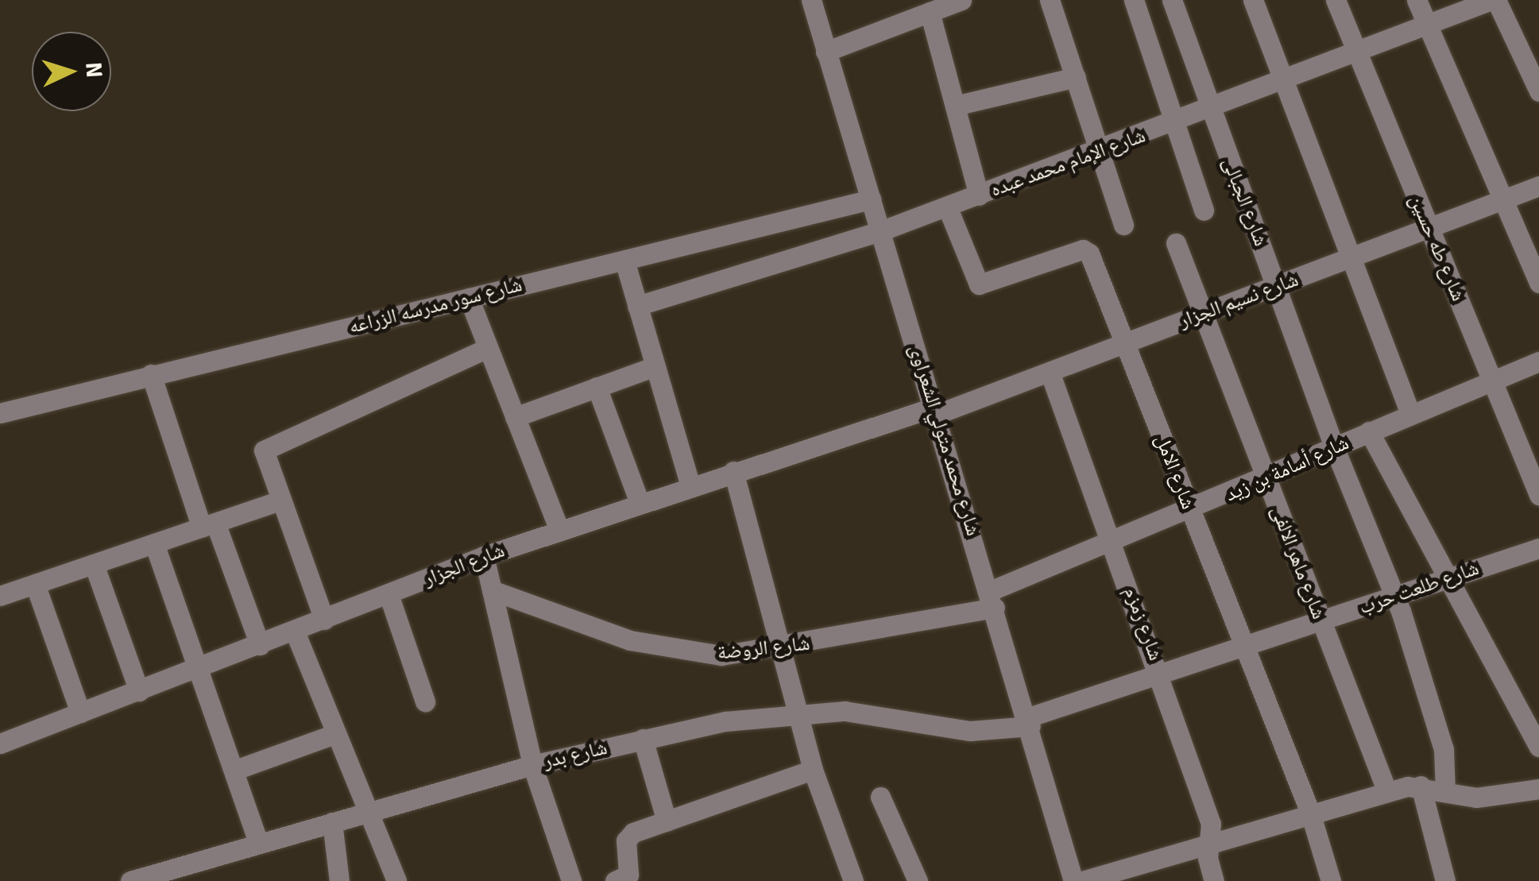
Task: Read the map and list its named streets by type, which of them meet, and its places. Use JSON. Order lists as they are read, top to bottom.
{
  "streets": {
    "street": [
      "شارع الإمام محمد عبده",
      "شارع الجبالى",
      "شارع طه حسين",
      "شارع نسيم الجزار",
      "شارع سور مدرسه الزراعه",
      "شارع محمد متولي الشعراوى",
      "شارع أسامة بن زيد",
      "شارع الامل",
      "شارع ماهر الالفى",
      "شارع الجزار",
      "شارع طلعت حرب",
      "شارع زمزم",
      "شارع الروضة",
      "شارع بدر"
    ]
  },
  "crossings": [
    ["شارع الإمام محمد عبده", "شارع الجبالى"],
    ["شارع الإمام محمد عبده", "شارع طه حسين"],
    ["شارع الإمام محمد عبده", "شارع محمد متولي الشعراوى"],
    ["شارع الإمام محمد عبده", "شارع الامل"],
    ["شارع الجبالى", "شارع نسيم الجزار"],
    ["شارع الجبالى", "شارع أسامة بن زيد"],
    ["شارع الجبالى", "شارع طلعت حرب"],
    ["شارع طه حسين", "شارع نسيم الجزار"],
    ["شارع طه حسين", "شارع أسامة بن زيد"],
    ["شارع نسيم الجزار", "شارع محمد متولي الشعراوى"],
    ["شارع نسيم الجزار", "شارع الامل"],
    ["شارع نسيم الجزار", "شارع ماهر الالفى"],
    ["شارع نسيم الجزار", "شارع الجزار"],
    ["شارع نسيم الجزار", "شارع زمزم"],
    ["شارع سور مدرسه الزراعه", "شارع محمد متولي الشعراوى"],
    ["شارع محمد متولي الشعراوى", "شارع أسامة بن زيد"],
    ["شارع محمد متولي الشعراوى", "شارع الجزار"],
    ["شارع محمد متولي الشعراوى", "شارع طلعت حرب"],
    ["شارع محمد متولي الشعراوى", "شارع الروضة"],
    ["شارع محمد متولي الشعراوى", "شارع بدر"],
    ["شارع أسامة بن زيد", "شارع الامل"],
    ["شارع أسامة بن زيد", "شارع ماهر الالفى"],
    ["شارع أسامة بن زيد", "شارع زمزم"],
    ["شارع أسامة بن زيد", "شارع الروضة"],
    ["شارع الامل", "شارع طلعت حرب"],
    ["شارع ماهر الالفى", "شارع طلعت حرب"],
    ["شارع طلعت حرب", "شارع زمزم"],
    ["شارع طلعت حرب", "شارع بدر"]
  ],
  "north": "right"
}
